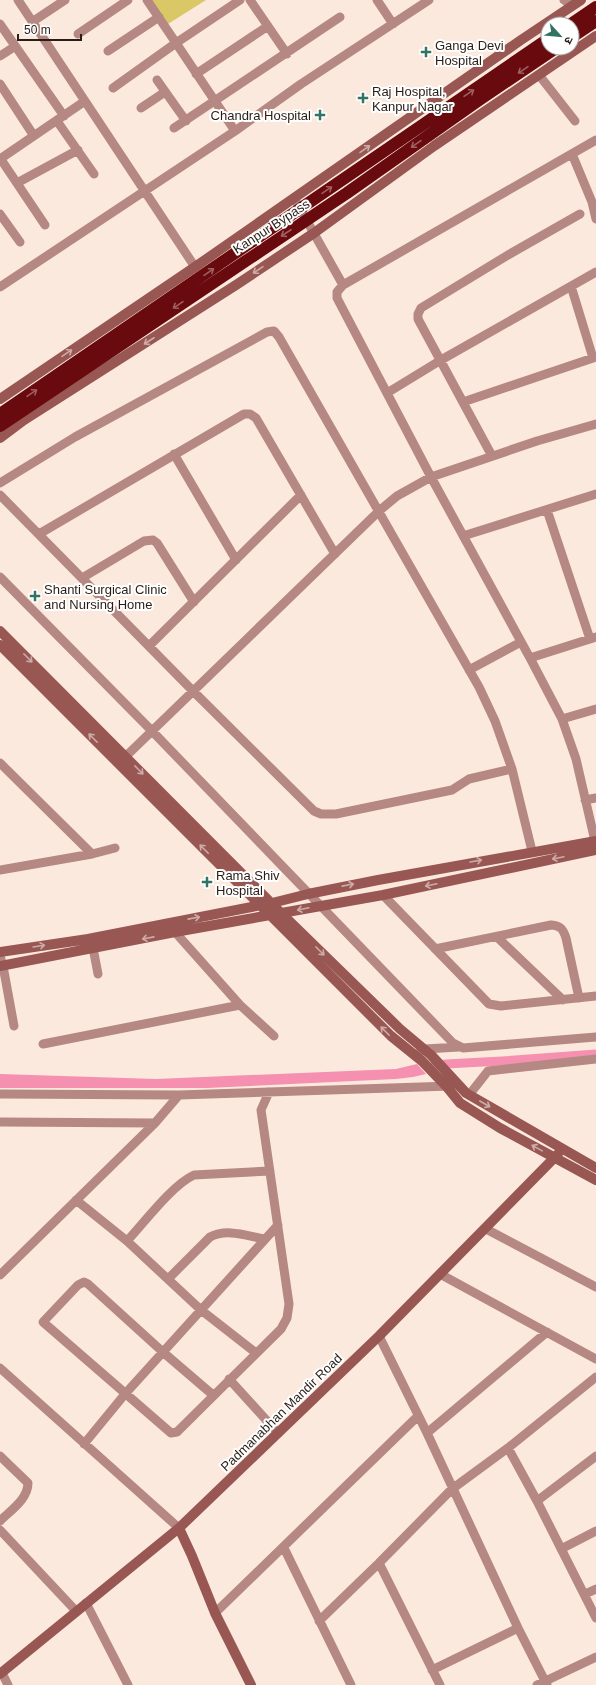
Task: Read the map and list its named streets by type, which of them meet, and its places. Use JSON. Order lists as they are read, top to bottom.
{
  "streets": {
    "highway": ["Kanpur Bypass"],
    "main road": ["Padmanabhan Mandir Road"]
  },
  "places": {
    "health": [
      "Ganga Devi Hospital",
      "Raj Hospital, Kanpur Nagar",
      "Chandra Hospital",
      "Shanti Surgical Clinic and Nursing Home",
      "Rama Shiv Hospital"
    ]
  },
  "scale_bar": "50 m",
  "north": "bottom right"
}
